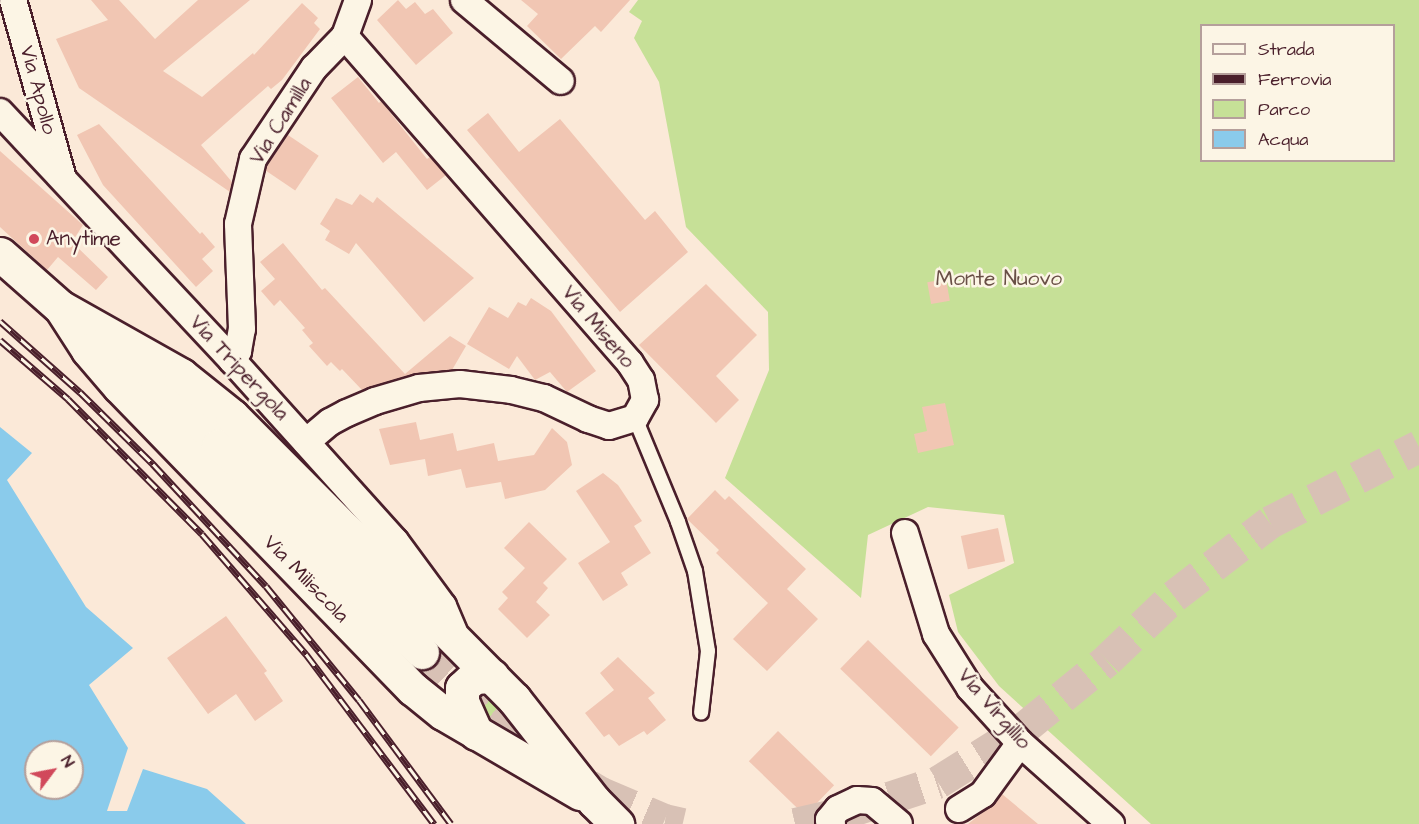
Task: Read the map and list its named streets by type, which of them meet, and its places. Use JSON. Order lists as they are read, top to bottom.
{
  "streets": {
    "street": [
      "Via Apollo",
      "Via Camilla",
      "Via Miseno",
      "Via Tripergola",
      "Via Miliscola",
      "Via Virgillio"
    ]
  },
  "crossings": [
    ["Via Apollo", "Via Tripergola"],
    ["Via Camilla", "Via Miseno"],
    ["Via Camilla", "Via Tripergola"],
    ["Via Tripergola", "Via Miliscola"]
  ],
  "parks": ["Monte Nuovo"],
  "places": ["Anytime"],
  "legend": [
    "Strada",
    "Ferrovia",
    "Parco",
    "Acqua"
  ],
  "north": "top right"
}
